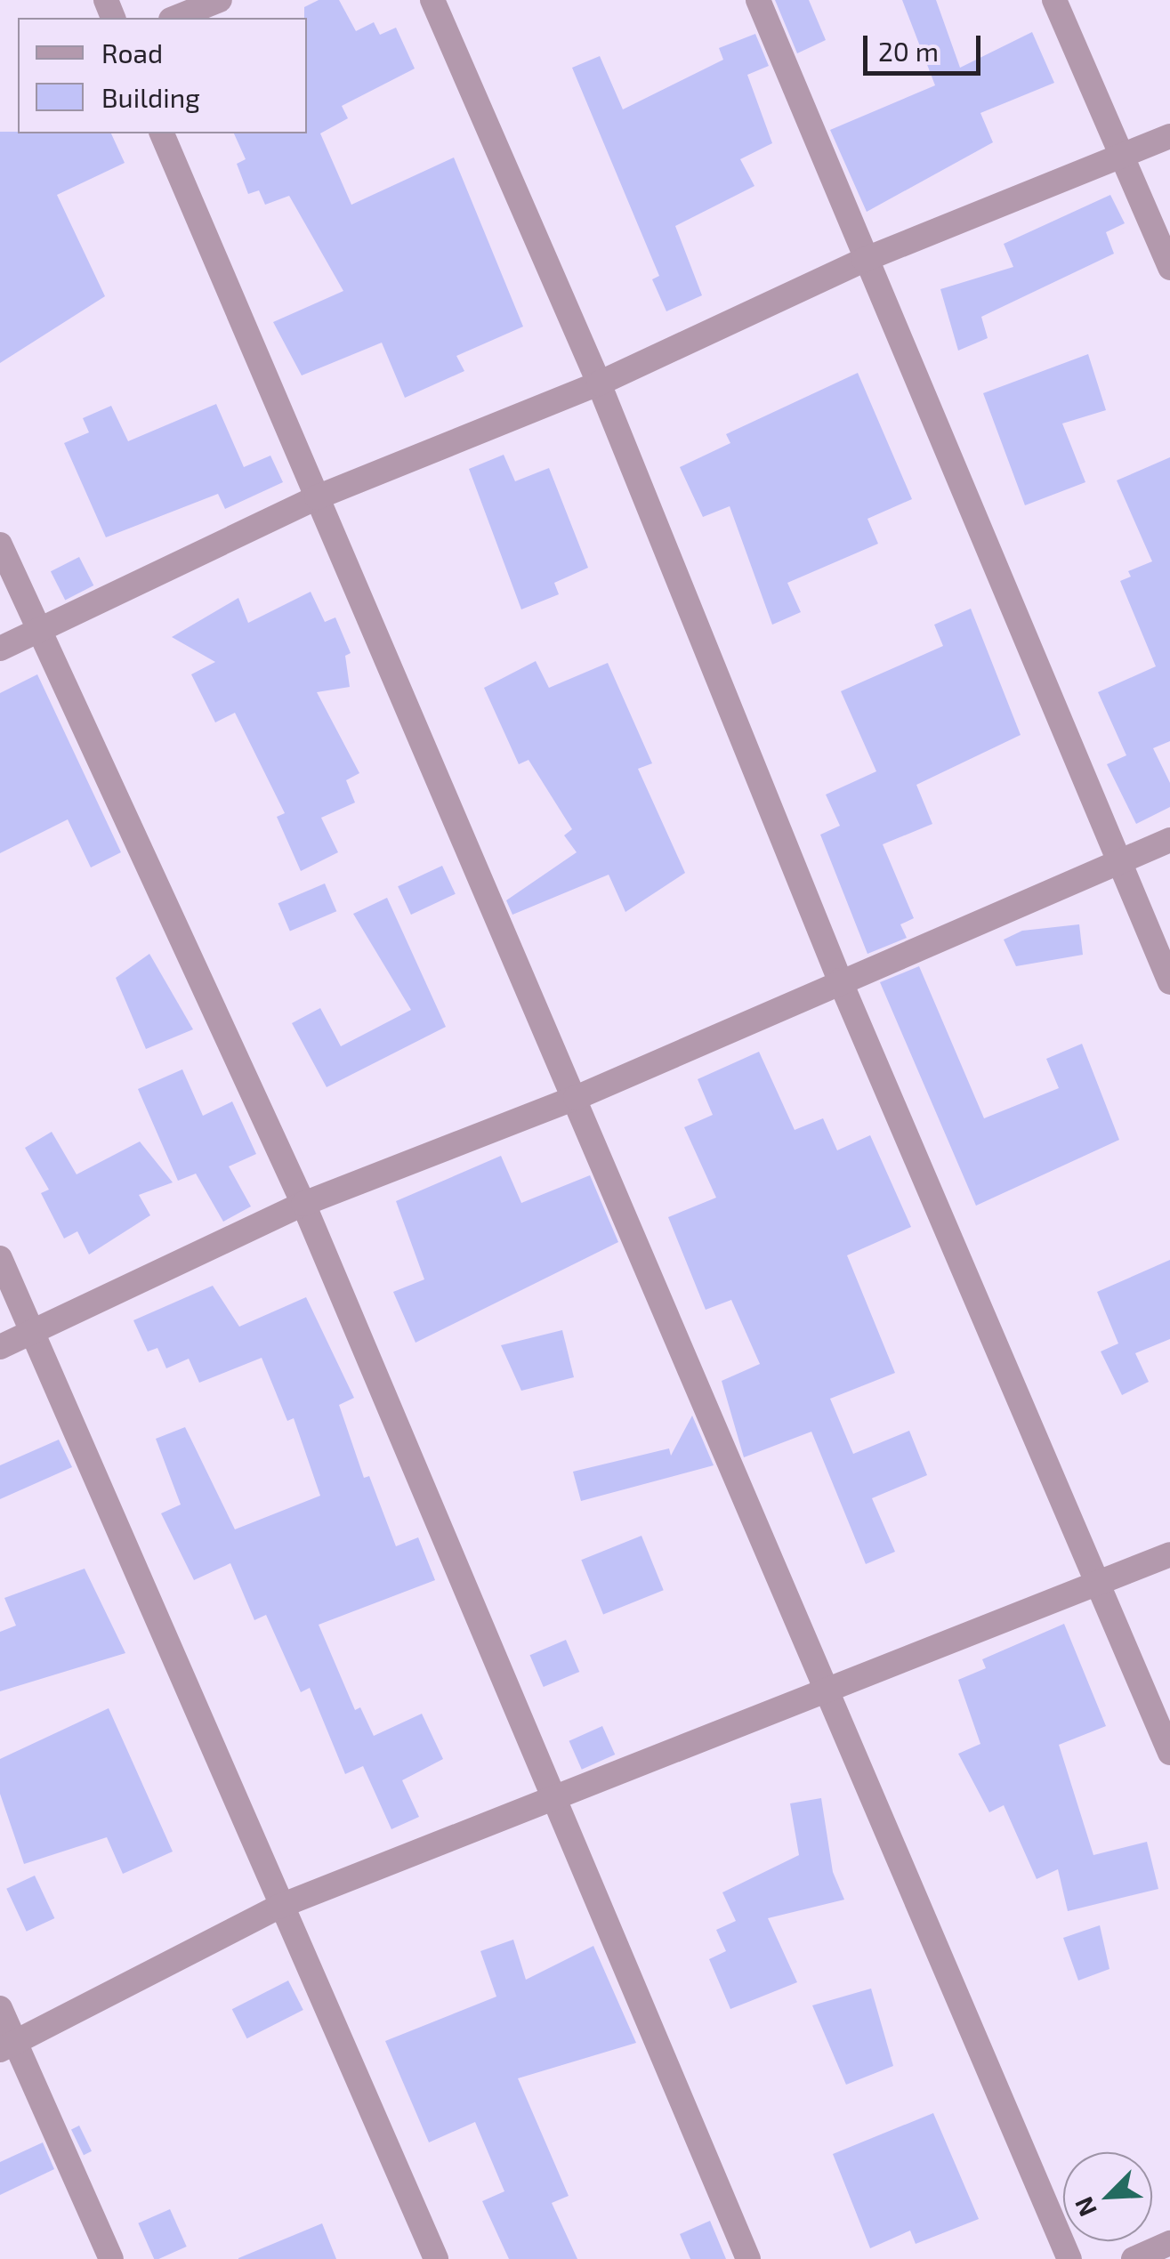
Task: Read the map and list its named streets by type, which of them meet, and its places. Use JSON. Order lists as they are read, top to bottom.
{
  "legend": ["Road", "Building"],
  "scale_bar": "20 m",
  "north": "bottom left"
}
